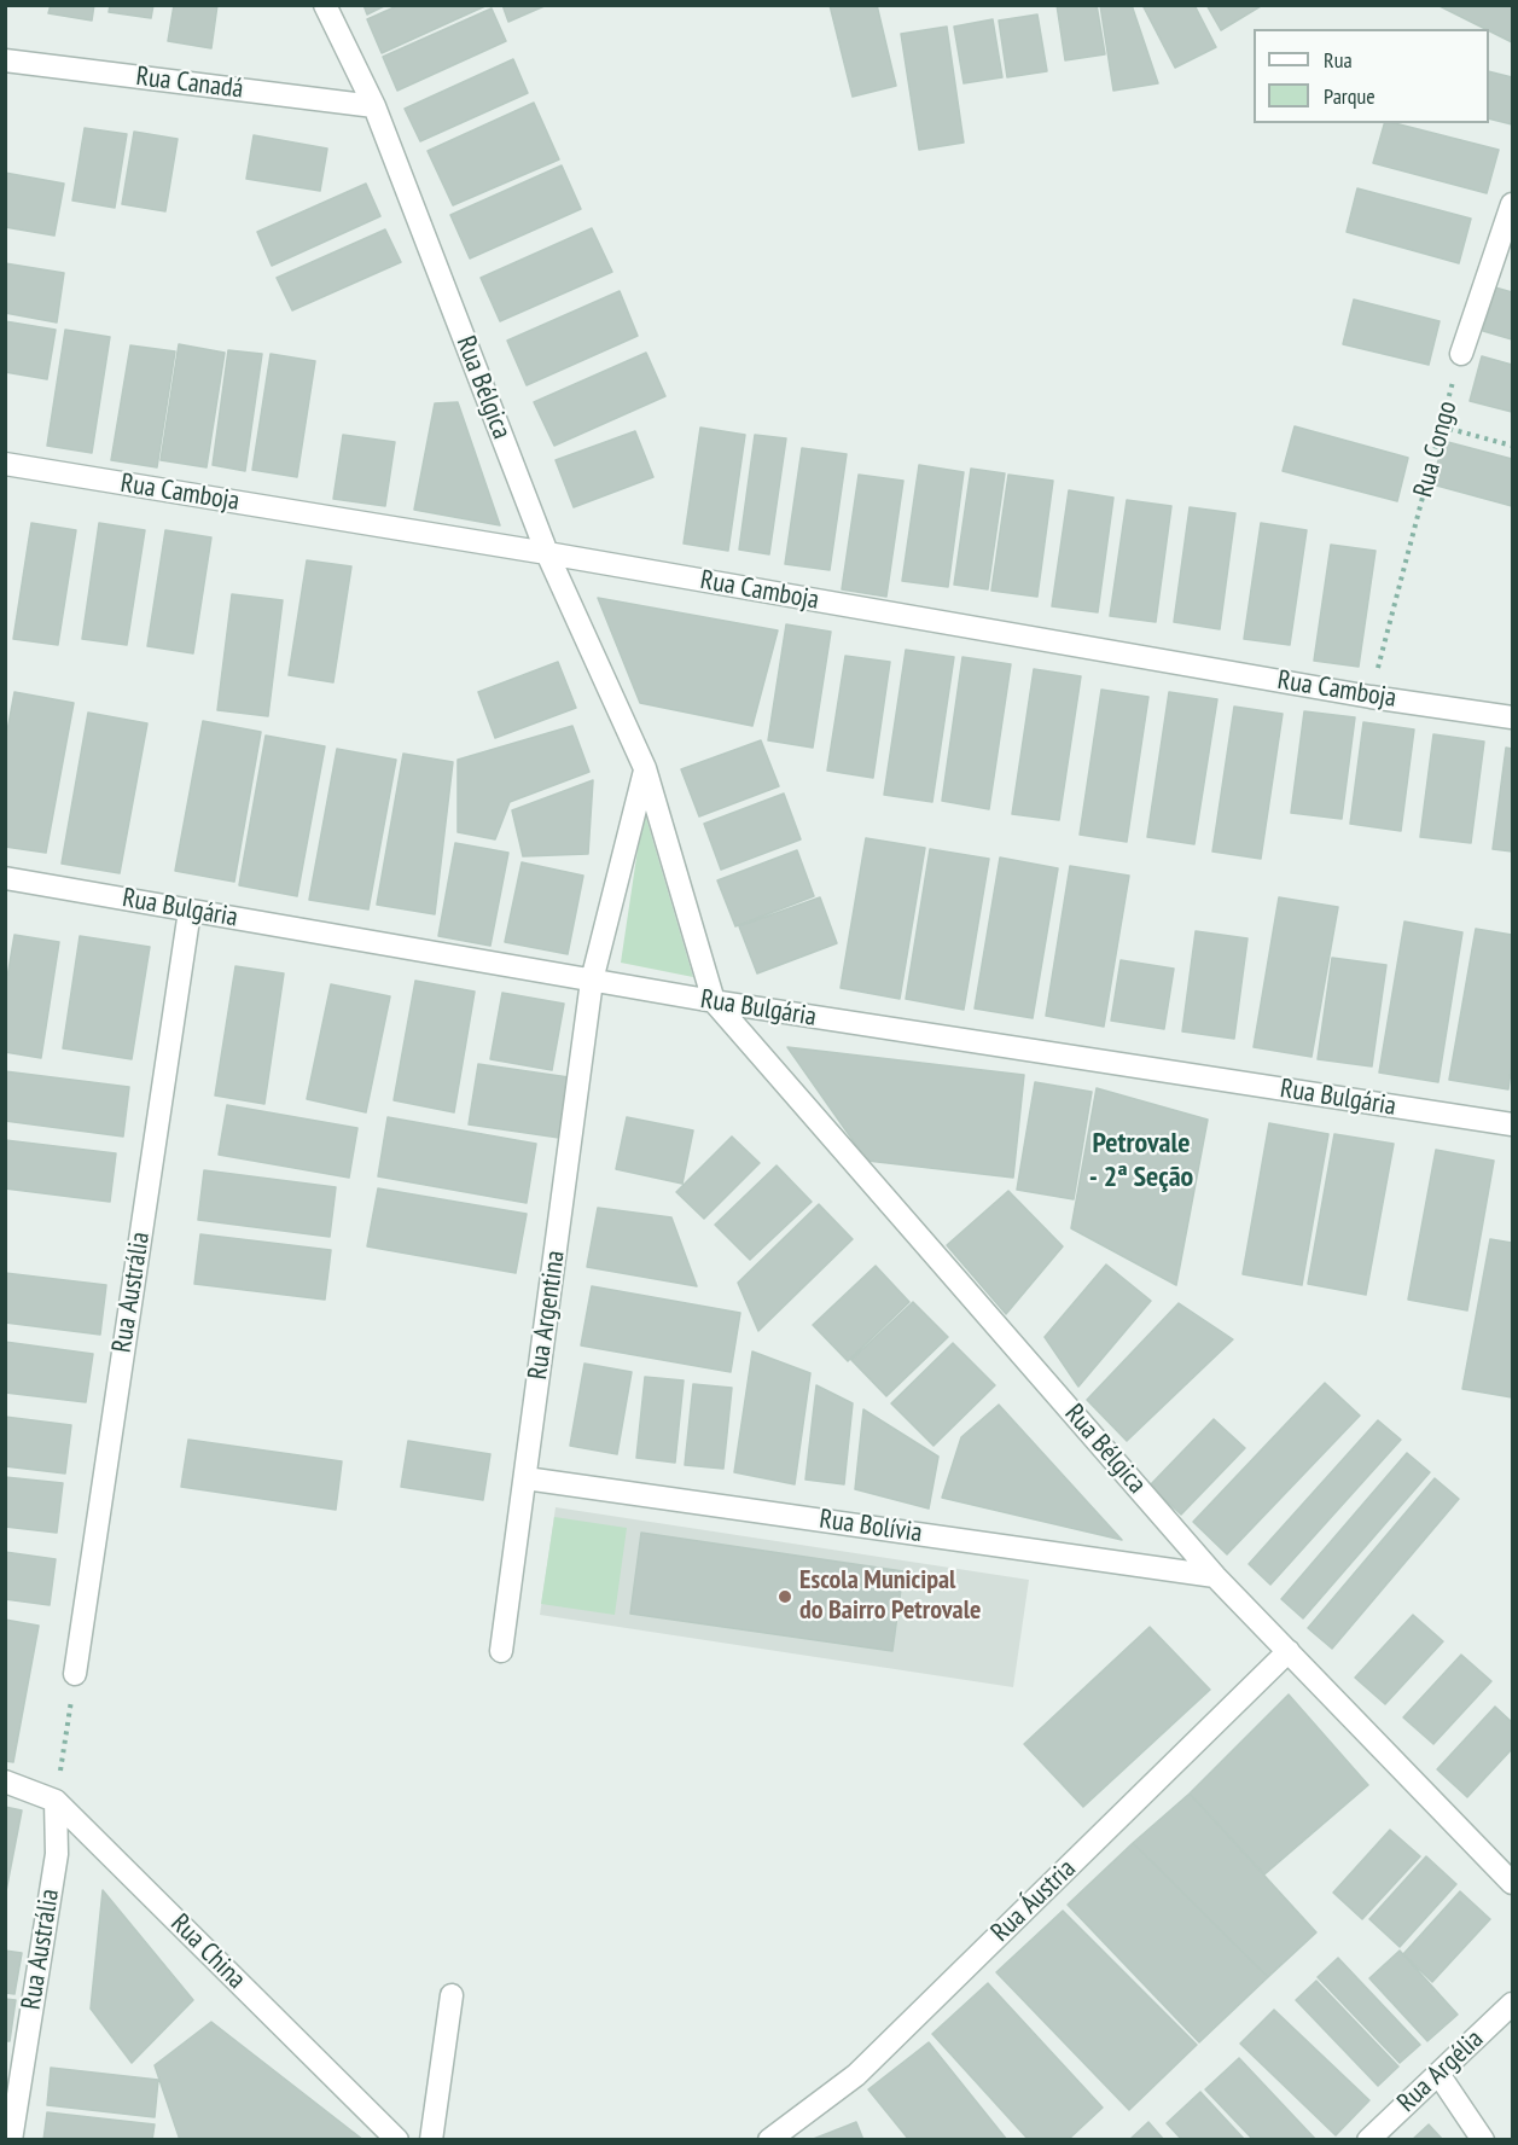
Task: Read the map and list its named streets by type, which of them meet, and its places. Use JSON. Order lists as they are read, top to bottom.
{
  "streets": {
    "street": [
      "Rua Canadá",
      "Rua Bélgica",
      "Rua Camboja",
      "Rua Bulgária",
      "Rua Austrália",
      "Rua Argentina",
      "Rua Bolívia",
      "Rua Áustria",
      "Rua China",
      "Rua Argélia"
    ],
    "path": ["Rua Congo"]
  },
  "crossings": [
    ["Rua Canadá", "Rua Bélgica"],
    ["Rua Bélgica", "Rua Camboja"],
    ["Rua Bélgica", "Rua Bulgária"],
    ["Rua Bélgica", "Rua Argentina"],
    ["Rua Bélgica", "Rua Bolívia"],
    ["Rua Bélgica", "Rua Áustria"],
    ["Rua Congo", "Rua Camboja"],
    ["Rua Bulgária", "Rua Austrália"],
    ["Rua Bulgária", "Rua Argentina"],
    ["Rua Austrália", "Rua China"],
    ["Rua Argentina", "Rua Bolívia"]
  ],
  "districts": ["Petrovale - 2ª Seção"],
  "places": ["Escola Municipal do Bairro Petrovale"],
  "legend": ["Rua", "Parque"]
}
